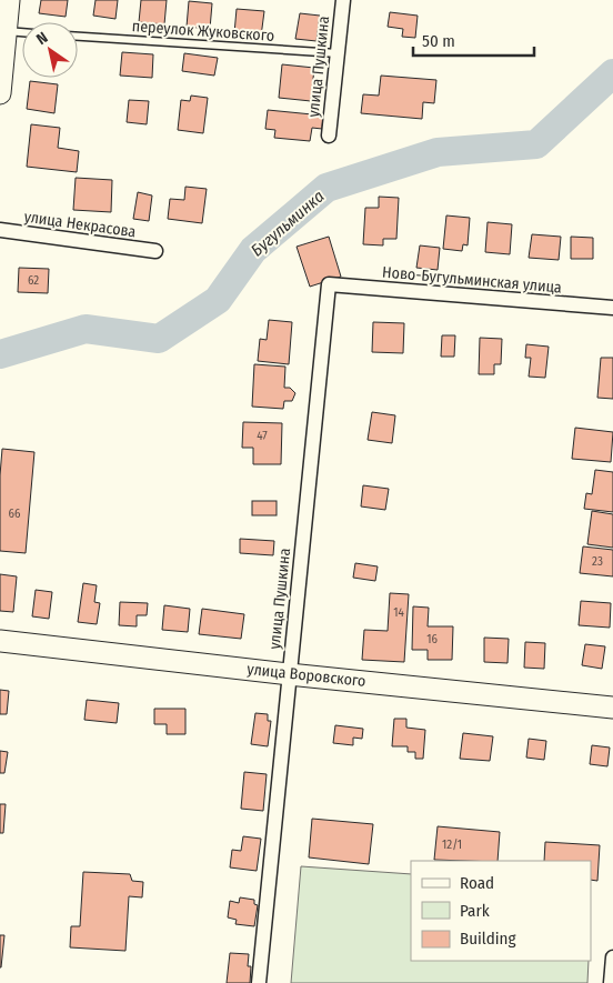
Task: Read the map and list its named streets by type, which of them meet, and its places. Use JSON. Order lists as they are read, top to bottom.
{
  "streets": {
    "street": [
      "улица Пушкина",
      "улица Некрасова",
      "Ново-Бугульминская улица",
      "улица Воровского"
    ],
    "lane": ["переулок Жуковского"]
  },
  "crossings": [
    ["переулок Жуковского", "улица Пушкина"],
    ["улица Пушкина", "Ново-Бугульминская улица"],
    ["улица Пушкина", "улица Воровского"]
  ],
  "water": ["Бугульминка"],
  "house_numbers": [
    "62",
    "47",
    "66",
    "23",
    "14",
    "16",
    "12/1"
  ],
  "legend": ["Road", "Park", "Building"],
  "scale_bar": "50 m",
  "north": "top left"
}
